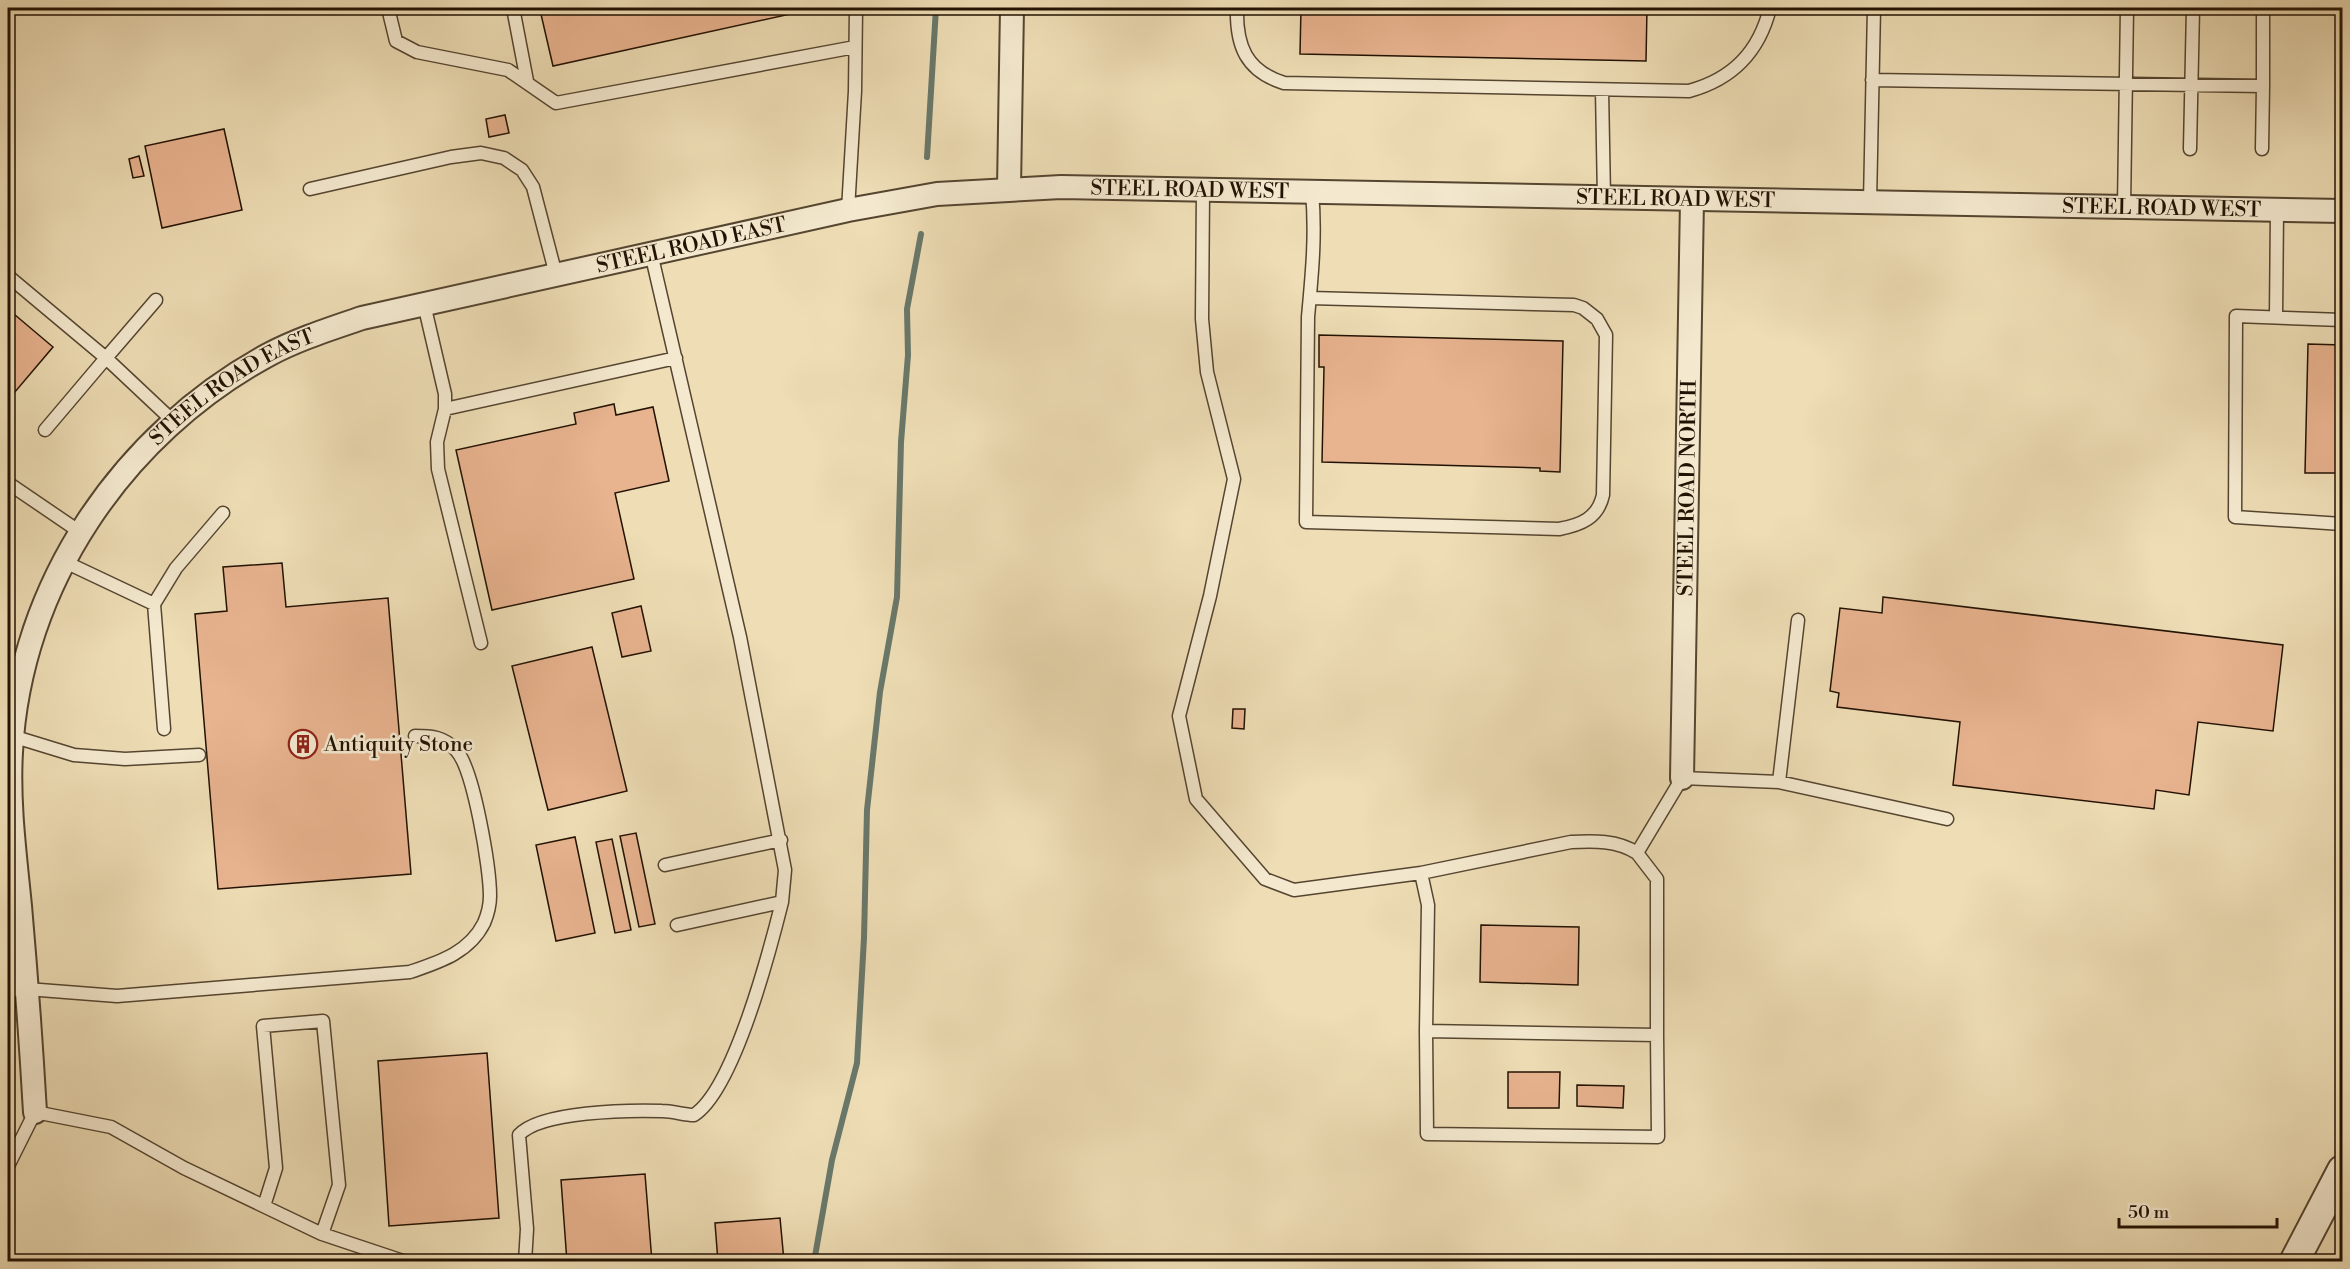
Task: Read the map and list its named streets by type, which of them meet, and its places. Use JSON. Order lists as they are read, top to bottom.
{
  "streets": {
    "street": ["STEEL ROAD WEST", "STEEL ROAD EAST", "STEEL ROAD NORTH"]
  },
  "crossings": [
    ["STEEL ROAD WEST", "STEEL ROAD EAST"],
    ["STEEL ROAD WEST", "STEEL ROAD NORTH"]
  ],
  "places": {
    "building": ["Antiquity Stone"]
  },
  "scale_bar": "50 m"
}
